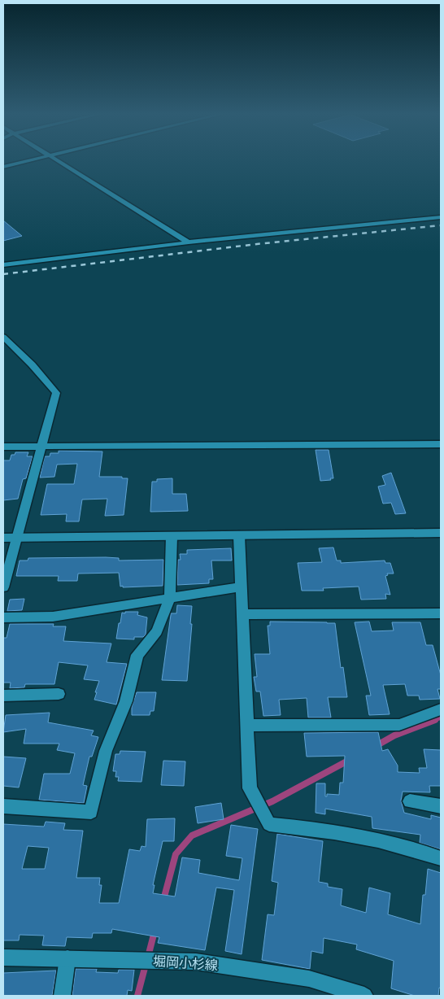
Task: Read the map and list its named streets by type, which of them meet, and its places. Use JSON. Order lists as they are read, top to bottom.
{
  "streets": {
    "street": ["堀岡小杉線"]
  }
}
